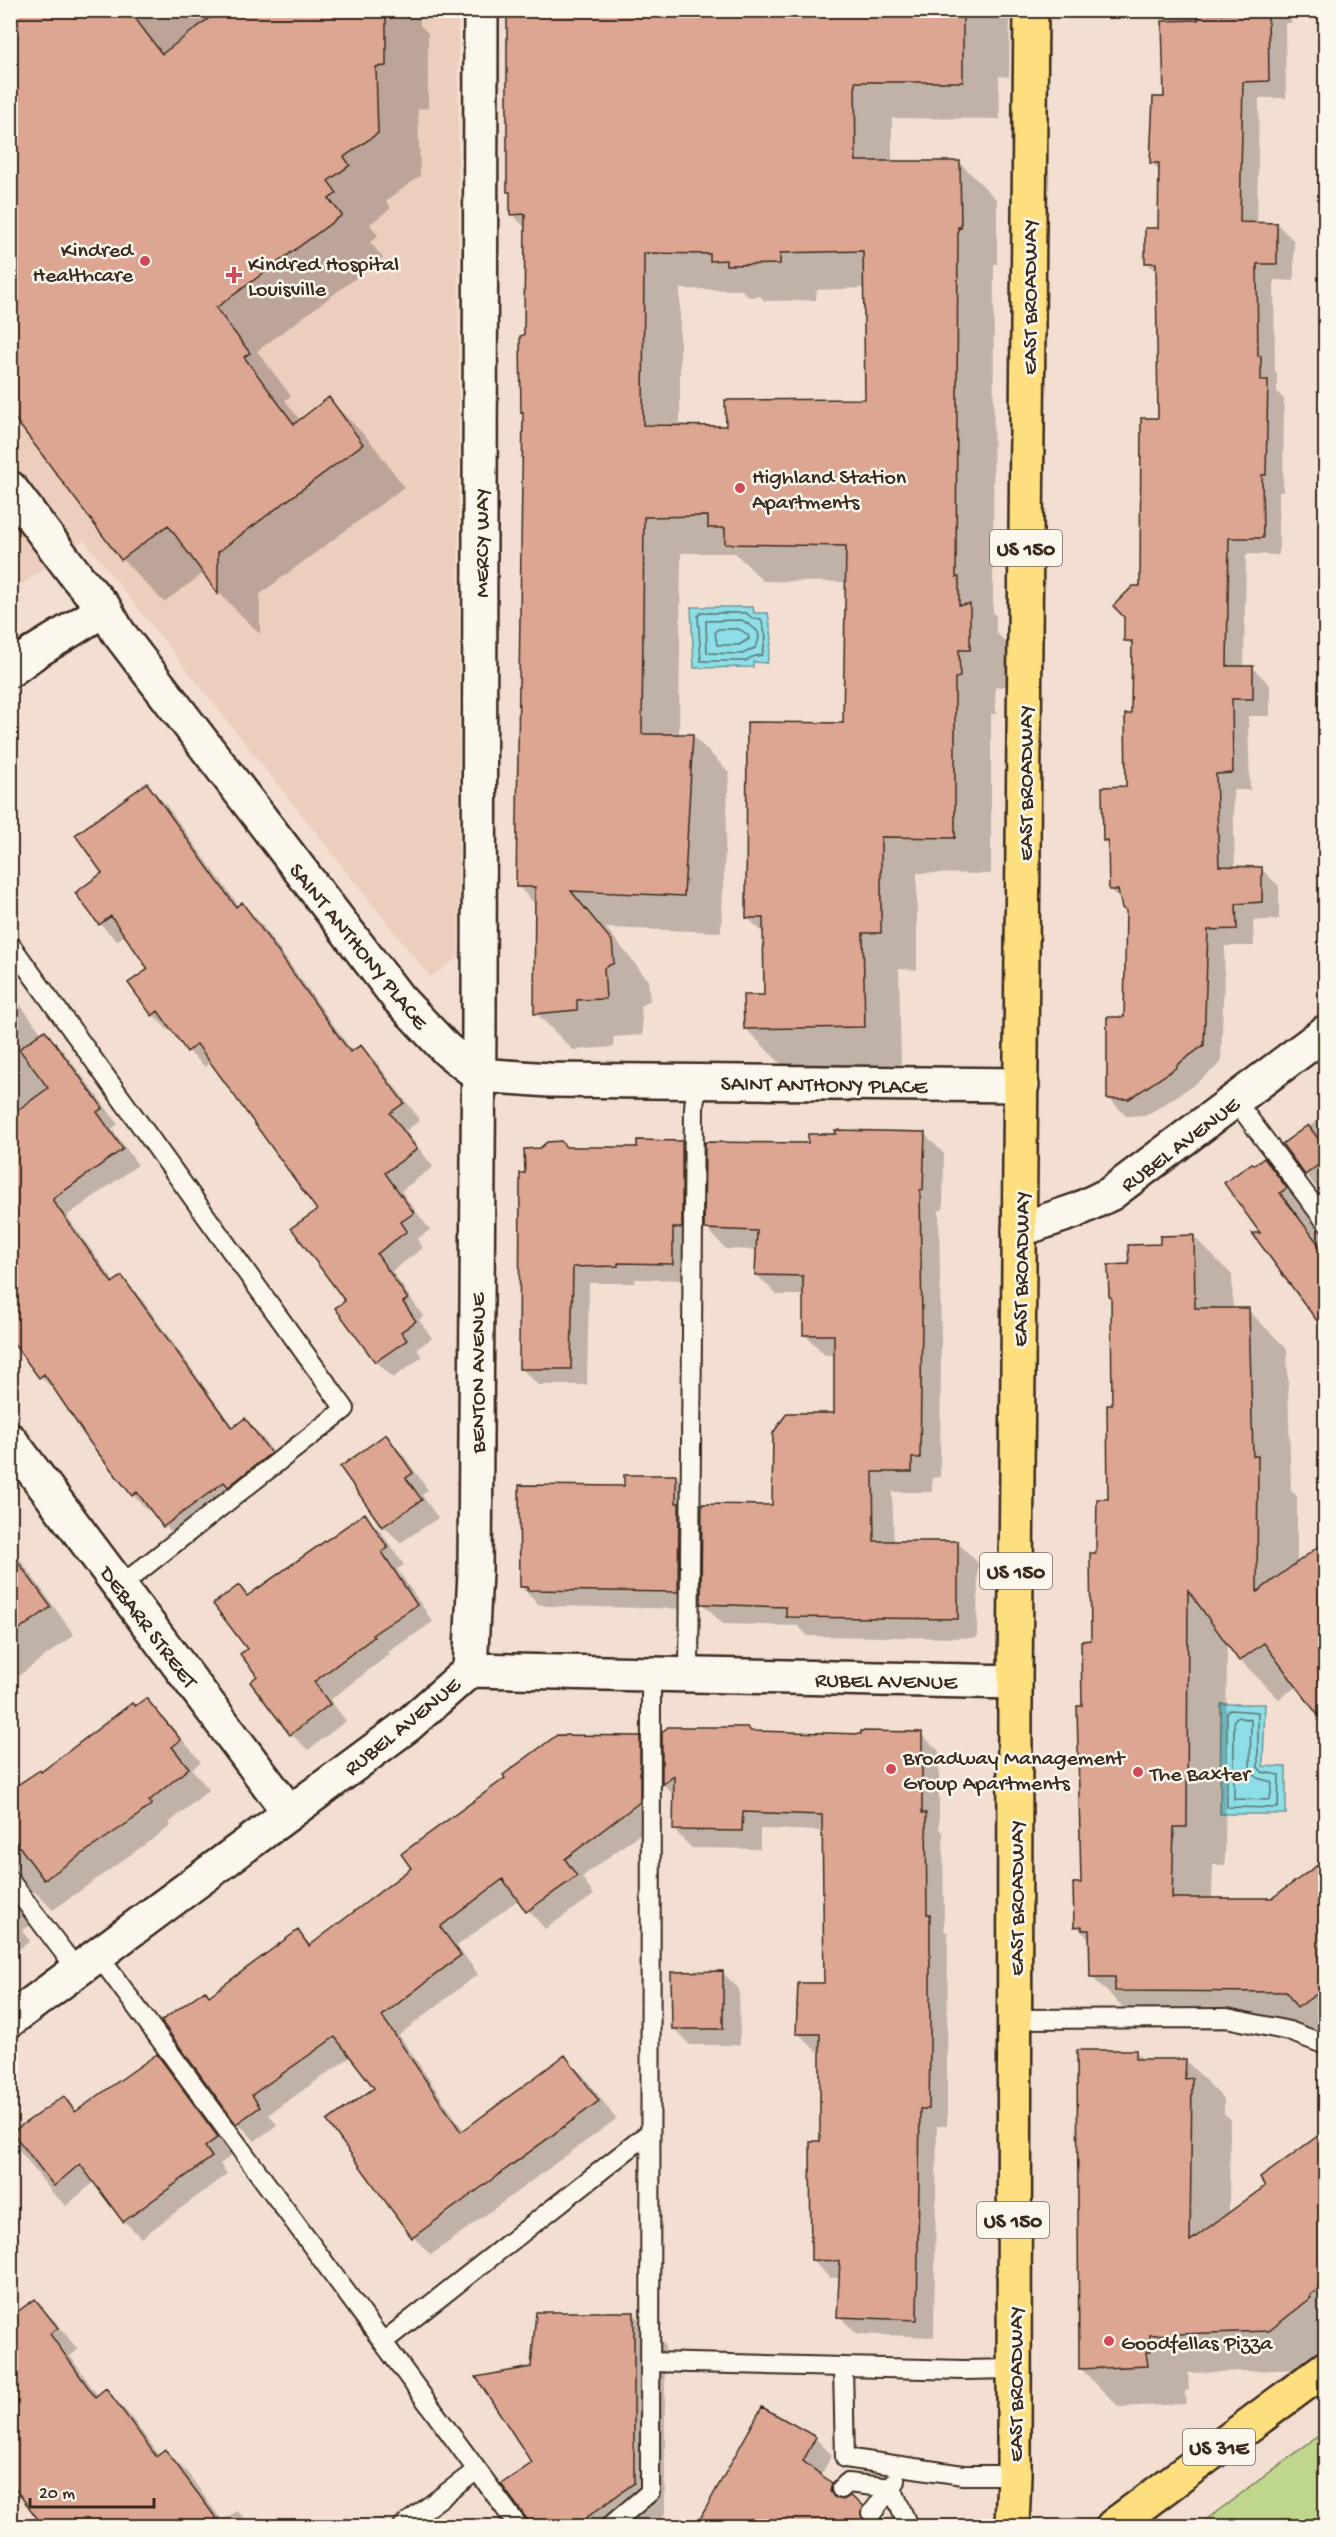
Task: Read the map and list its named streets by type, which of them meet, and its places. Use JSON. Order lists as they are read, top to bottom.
{
  "streets": {
    "main road": ["EAST BROADWAY", "US 150", "US 31E"],
    "street": [
      "MERCY WAY",
      "SAINT ANTHONY PLACE",
      "RUBEL AVENUE",
      "BENTON AVENUE",
      "DEBARR STREET"
    ]
  },
  "crossings": [
    ["EAST BROADWAY", "SAINT ANTHONY PLACE"],
    ["EAST BROADWAY", "RUBEL AVENUE"],
    ["MERCY WAY", "SAINT ANTHONY PLACE"],
    ["MERCY WAY", "BENTON AVENUE"],
    ["SAINT ANTHONY PLACE", "BENTON AVENUE"],
    ["RUBEL AVENUE", "BENTON AVENUE"],
    ["RUBEL AVENUE", "DEBARR STREET"]
  ],
  "places": {
    "other": [
      "Kindred Healthcare",
      "Highland Station Apartments",
      "Broadway Management Group Apartments",
      "The Baxter",
      "Goodfellas Pizza"
    ],
    "health": ["Kindred Hospital Louisville"]
  },
  "scale_bar": "20 m"
}
